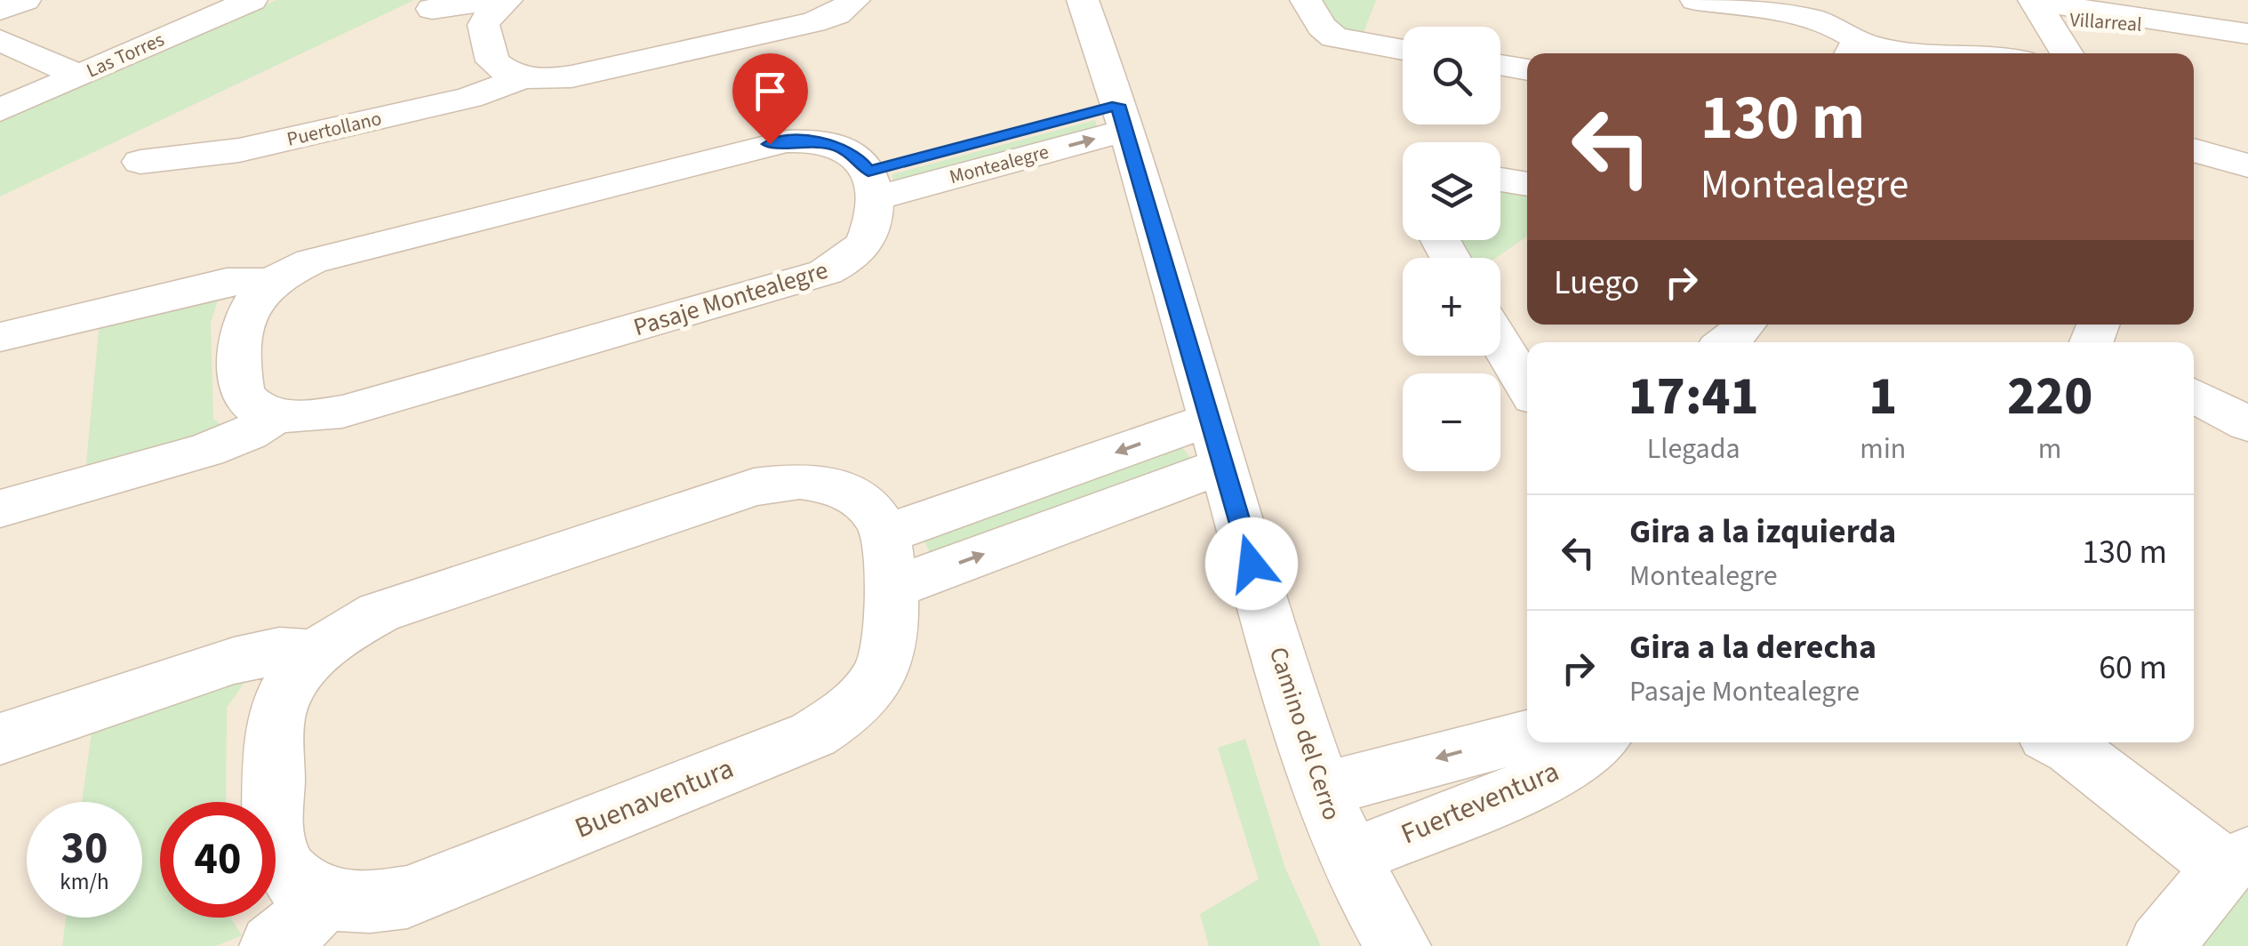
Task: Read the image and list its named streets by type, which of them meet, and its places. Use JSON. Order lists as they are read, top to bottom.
{
  "streets": {
    "street": [
      "Villarreal",
      "Las Torres",
      "Puertollano",
      "Montealegre",
      "Pasaje Montealegre",
      "Camino del Cerro",
      "Buenaventura",
      "Fuerteventura"
    ]
  },
  "crossings": [
    ["Montealegre", "Pasaje Montealegre"],
    ["Montealegre", "Camino del Cerro"],
    ["Camino del Cerro", "Fuerteventura"]
  ],
  "page": {
    "map_buttons": ["+", "−"],
    "turn": ["130 m", "Montealegre"],
    "then": "Luego",
    "eta": [
      "17:41",
      "Llegada",
      "1",
      "min",
      "220",
      "m"
    ],
    "list": [
      {
        "name": "Gira a la izquierda",
        "note": "Montealegre",
        "value": "130 m"
      },
      {
        "name": "Gira a la derecha",
        "note": "Pasaje Montealegre",
        "value": "60 m"
      }
    ],
    "speed": "30 km/h",
    "limit": "40"
  }
}
